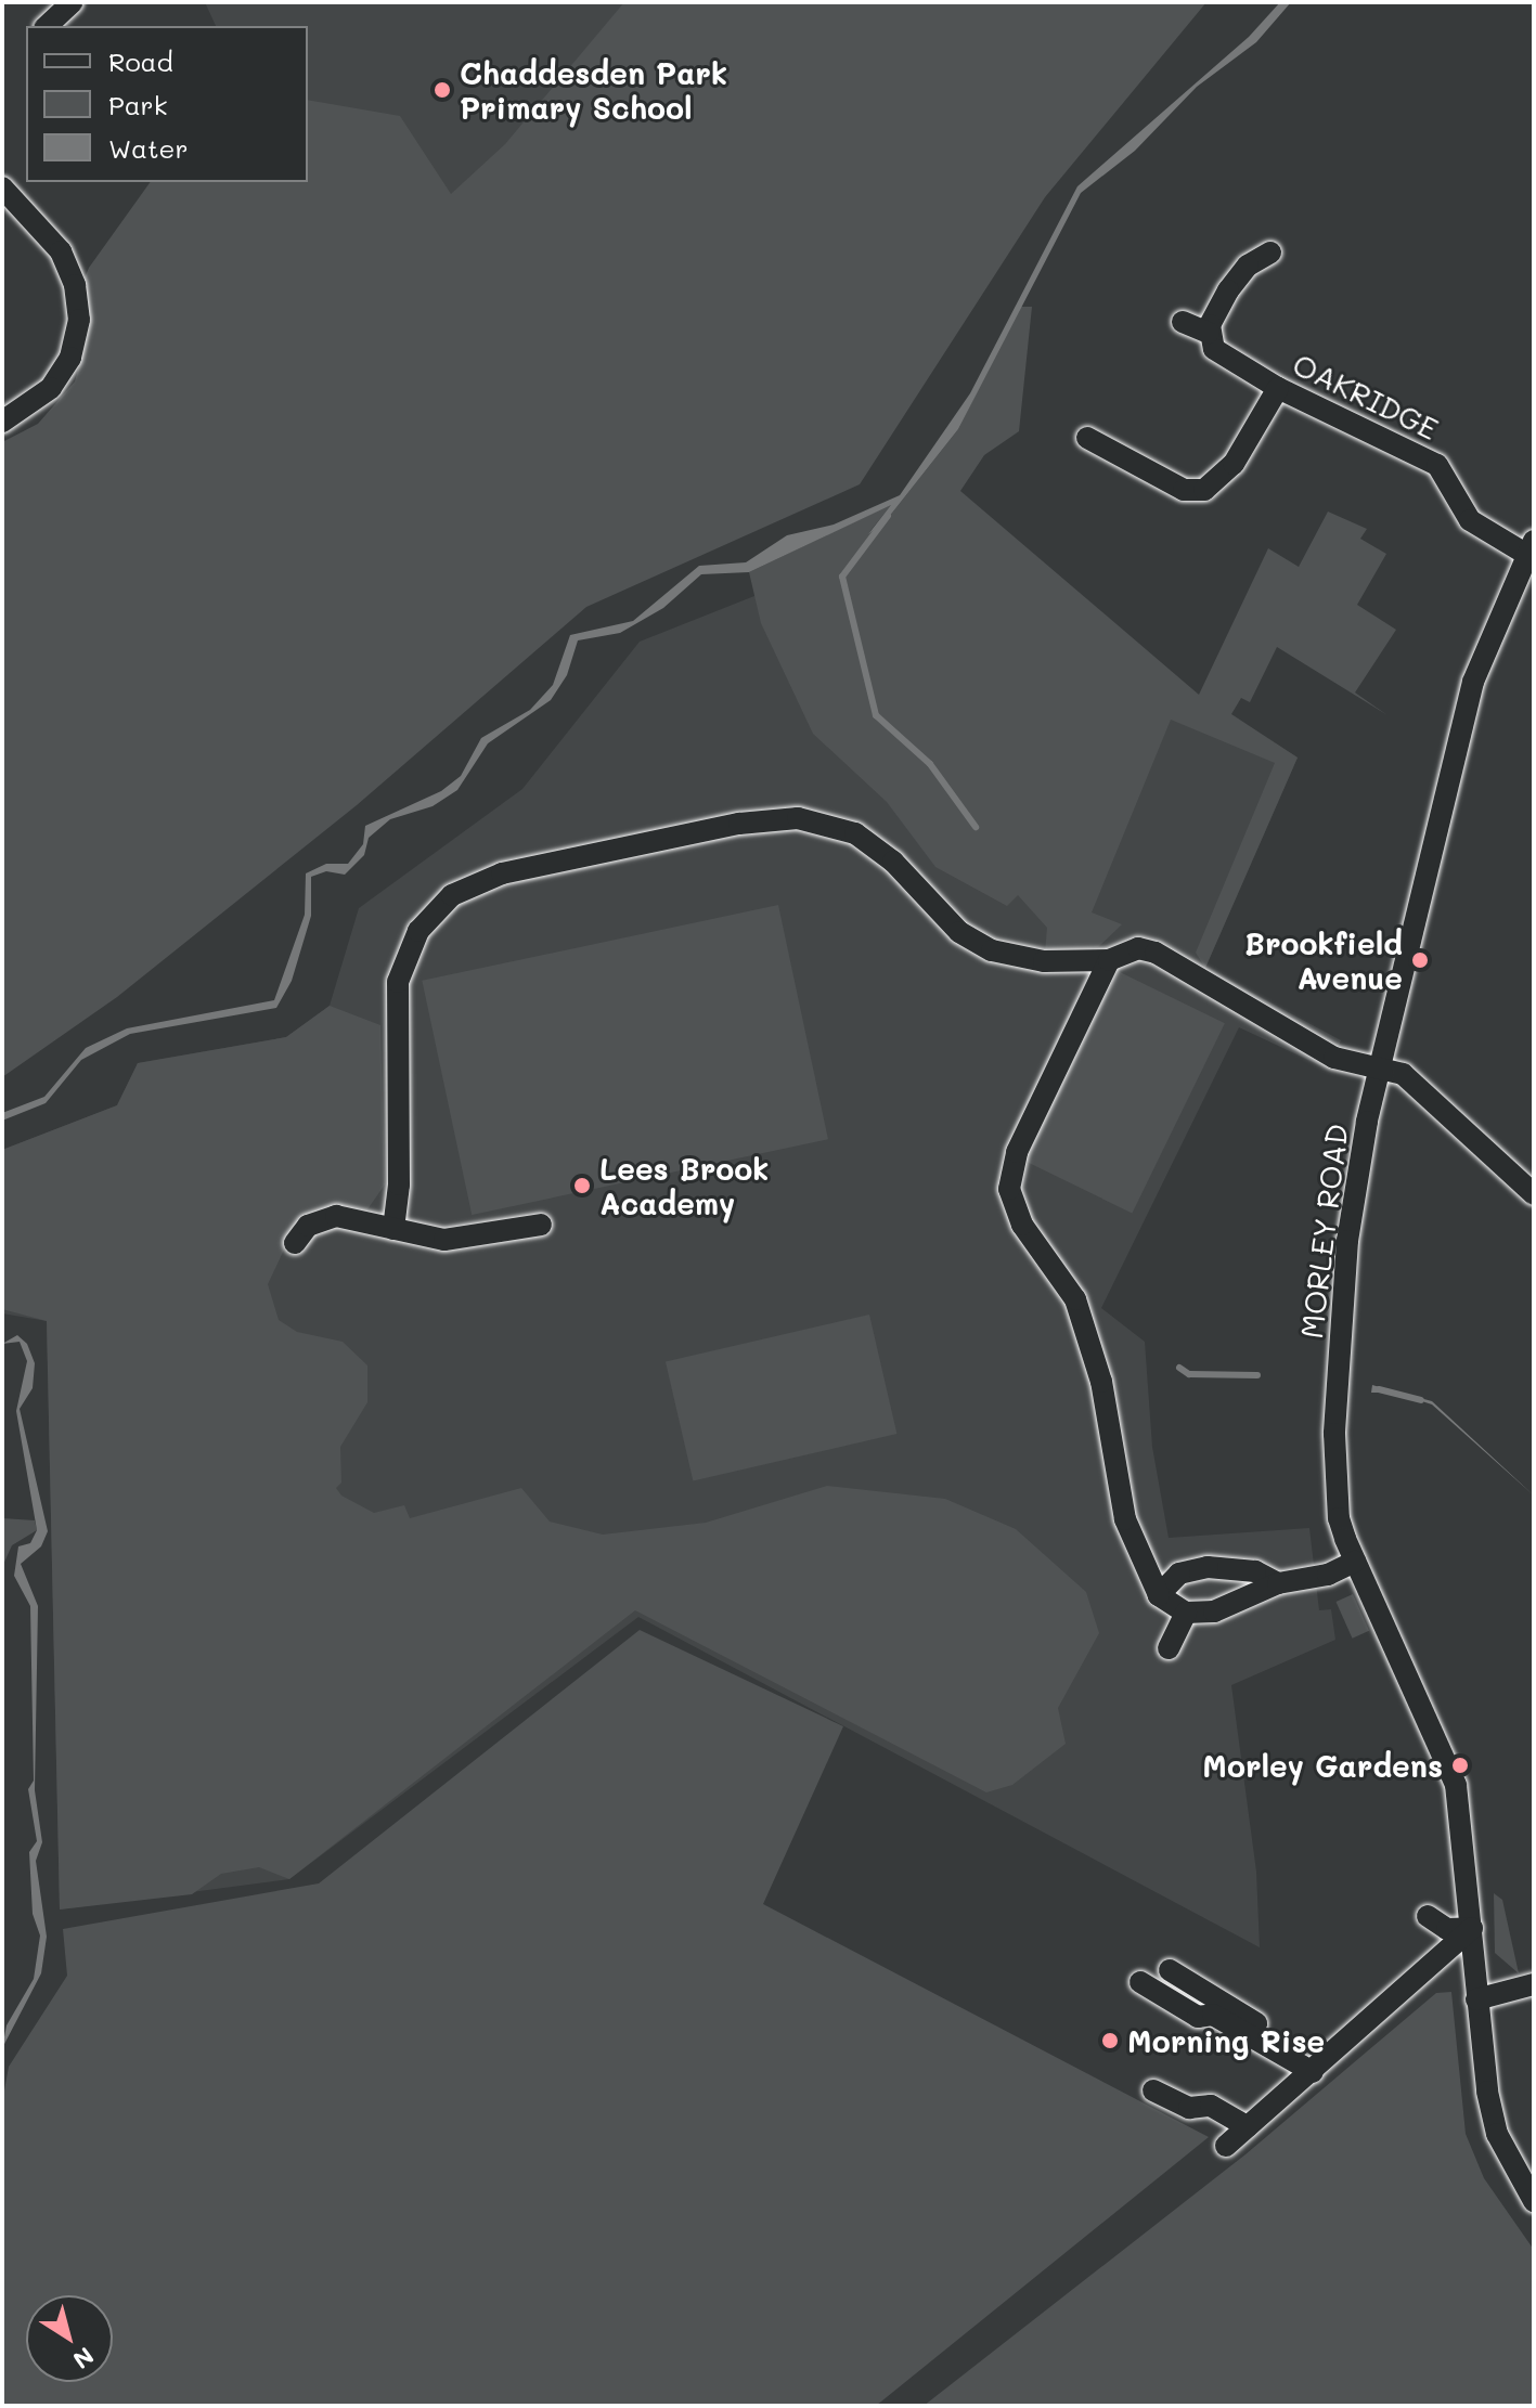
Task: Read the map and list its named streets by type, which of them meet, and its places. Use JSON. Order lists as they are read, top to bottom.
{
  "streets": {
    "street": ["OAKRIDGE", "MORLEY ROAD"]
  },
  "crossings": [
    ["OAKRIDGE", "MORLEY ROAD"]
  ],
  "places": [
    "Chaddesden Park Primary School",
    "Brookfield Avenue",
    "Lees Brook Academy",
    "Morley Gardens",
    "Morning Rise"
  ],
  "legend": ["Road", "Park", "Water"],
  "north": "bottom right"
}
